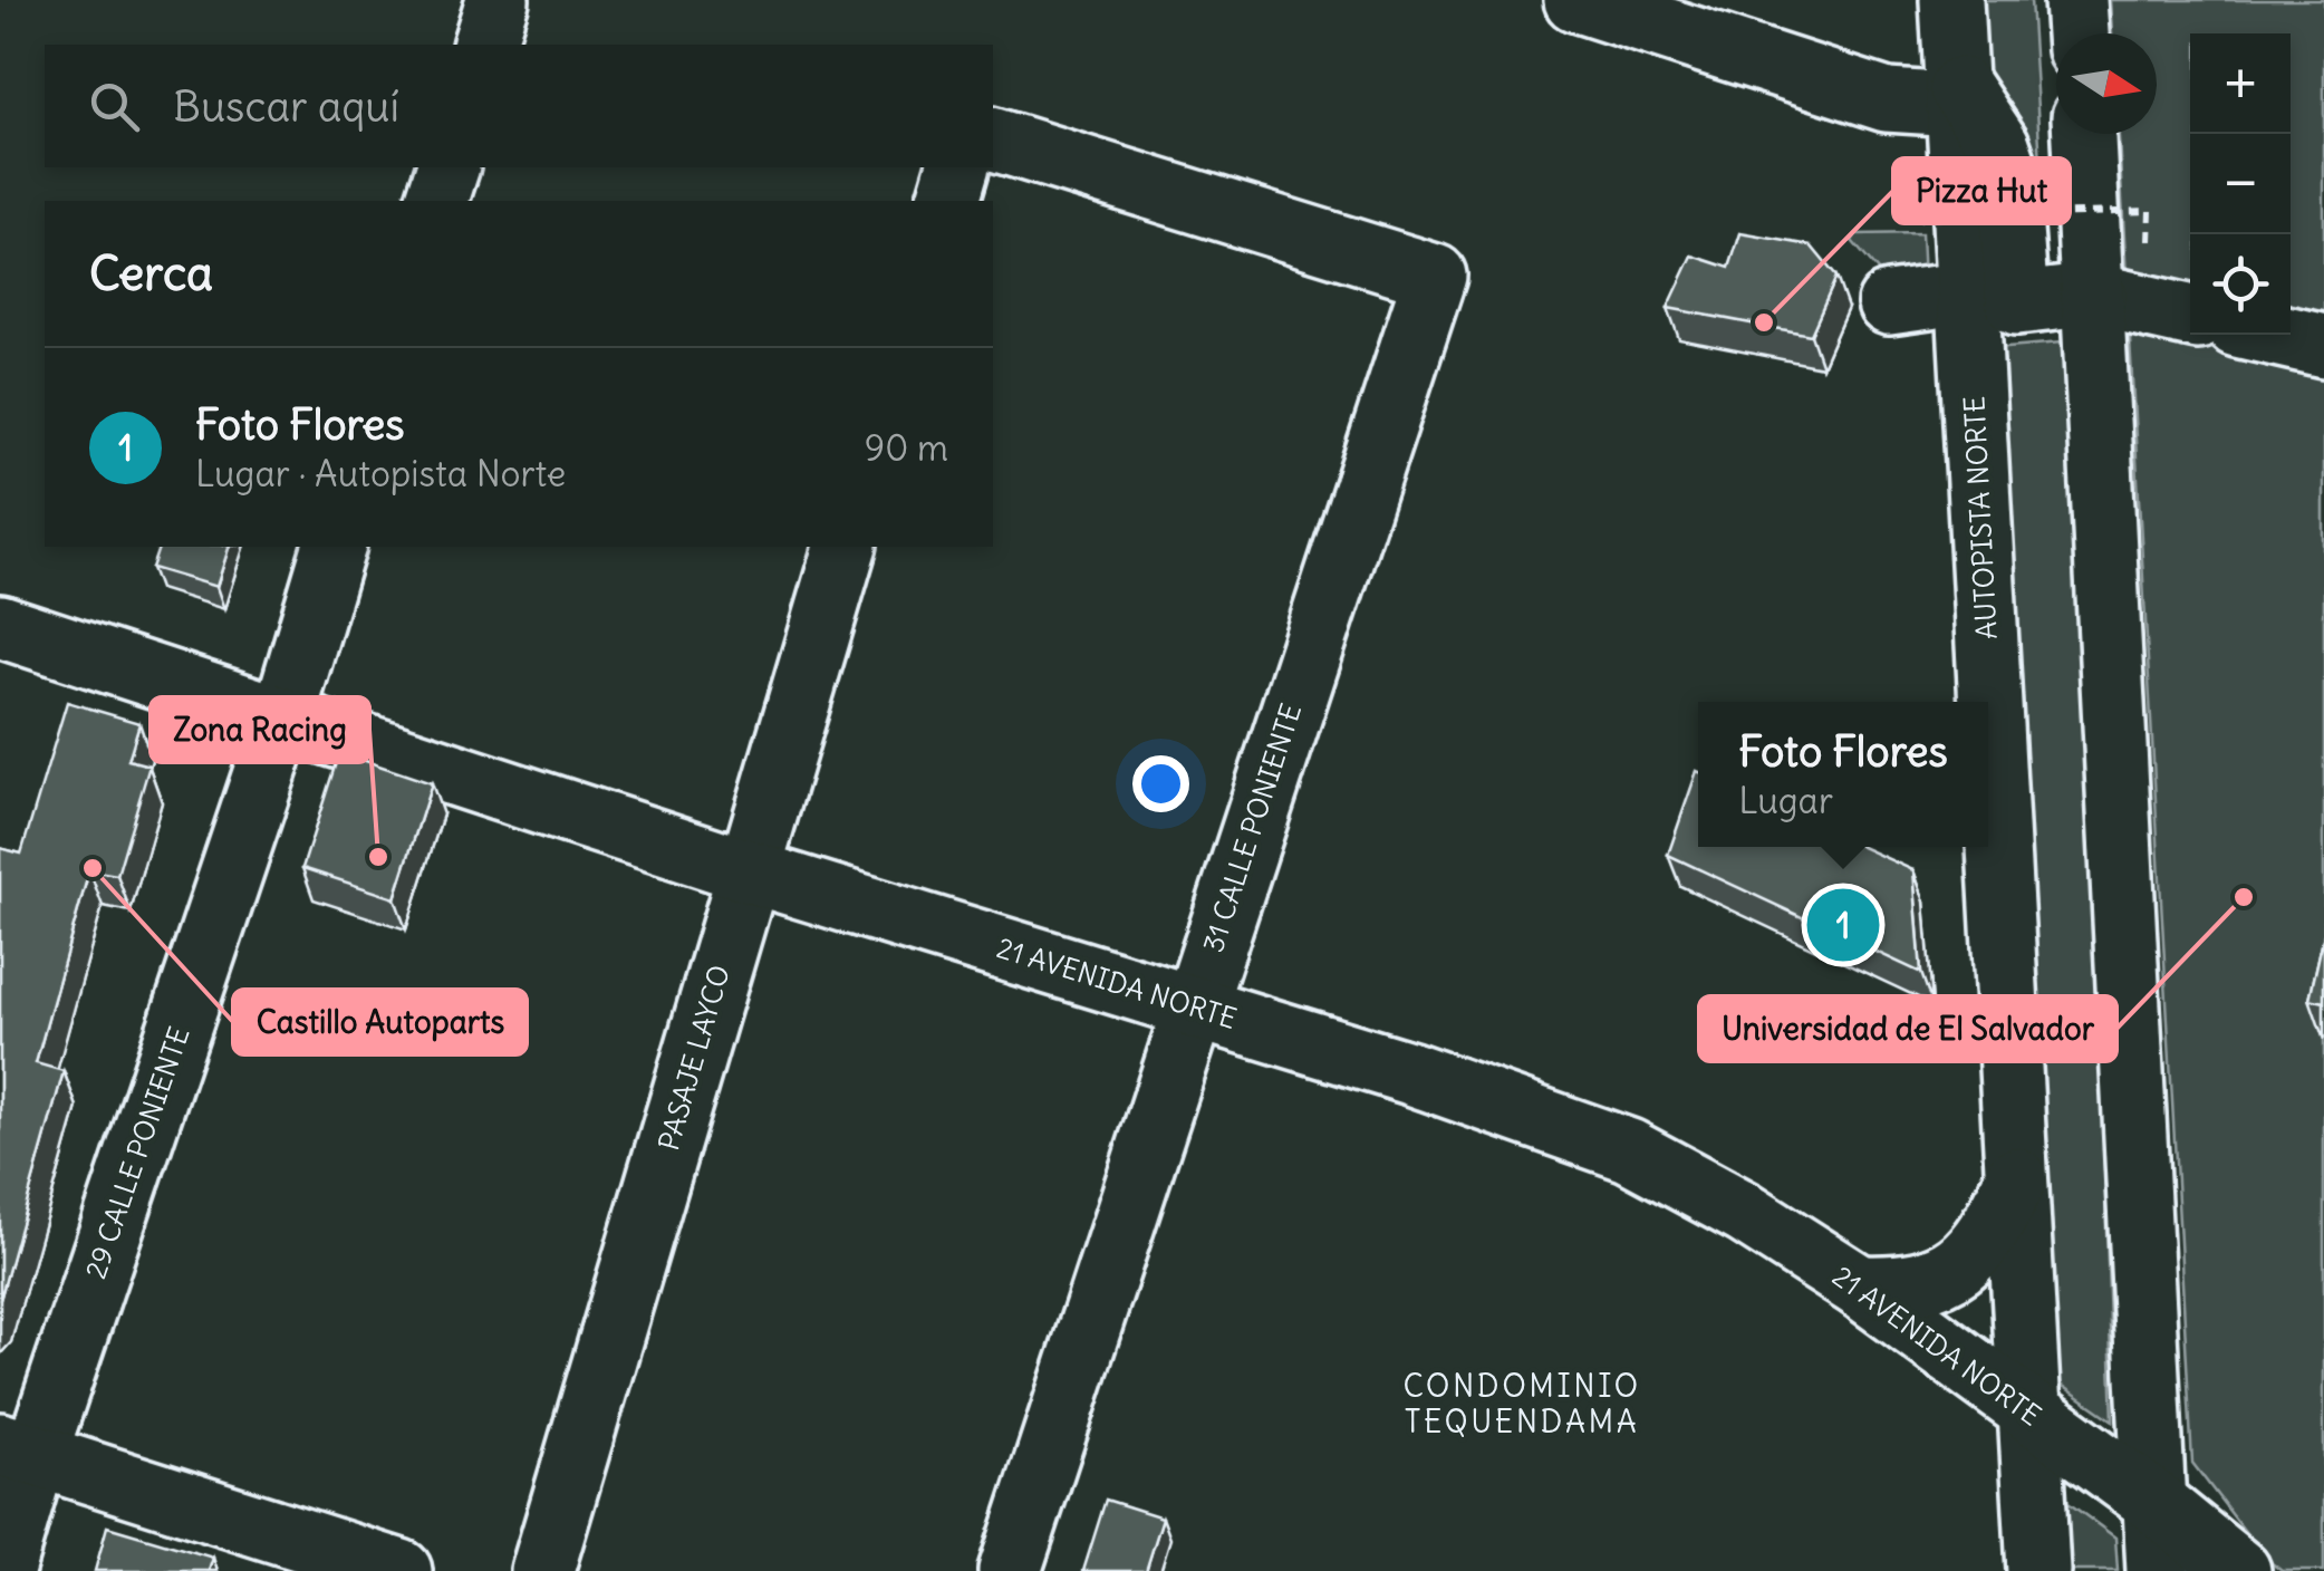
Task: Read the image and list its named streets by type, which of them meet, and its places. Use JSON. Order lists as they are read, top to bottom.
{
  "streets": {
    "main road": [
      "AUTOPISTA NORTE",
      "31 CALLE PONIENTE",
      "21 AVENIDA NORTE",
      "PASAJE LAYCO",
      "29 CALLE PONIENTE"
    ]
  },
  "crossings": [
    ["AUTOPISTA NORTE", "21 AVENIDA NORTE"],
    ["31 CALLE PONIENTE", "21 AVENIDA NORTE"],
    ["21 AVENIDA NORTE", "PASAJE LAYCO"],
    ["21 AVENIDA NORTE", "29 CALLE PONIENTE"]
  ],
  "districts": ["CONDOMINIO TEQUENDAMA"],
  "places": [
    "Pizza Hut",
    "Zona Racing",
    "Castillo Autoparts",
    "Universidad de El Salvador"
  ],
  "north": "right",
  "page": {
    "map_buttons": ["+", "−"],
    "search": "Buscar aquí",
    "heading": "Cerca",
    "list": [
      {
        "mark": "1",
        "name": "Foto Flores",
        "note": "Lugar · Autopista Norte",
        "value": "90 m"
      }
    ],
    "popup": ["Foto Flores", "Lugar"],
    "pins": "1"
  }
}
